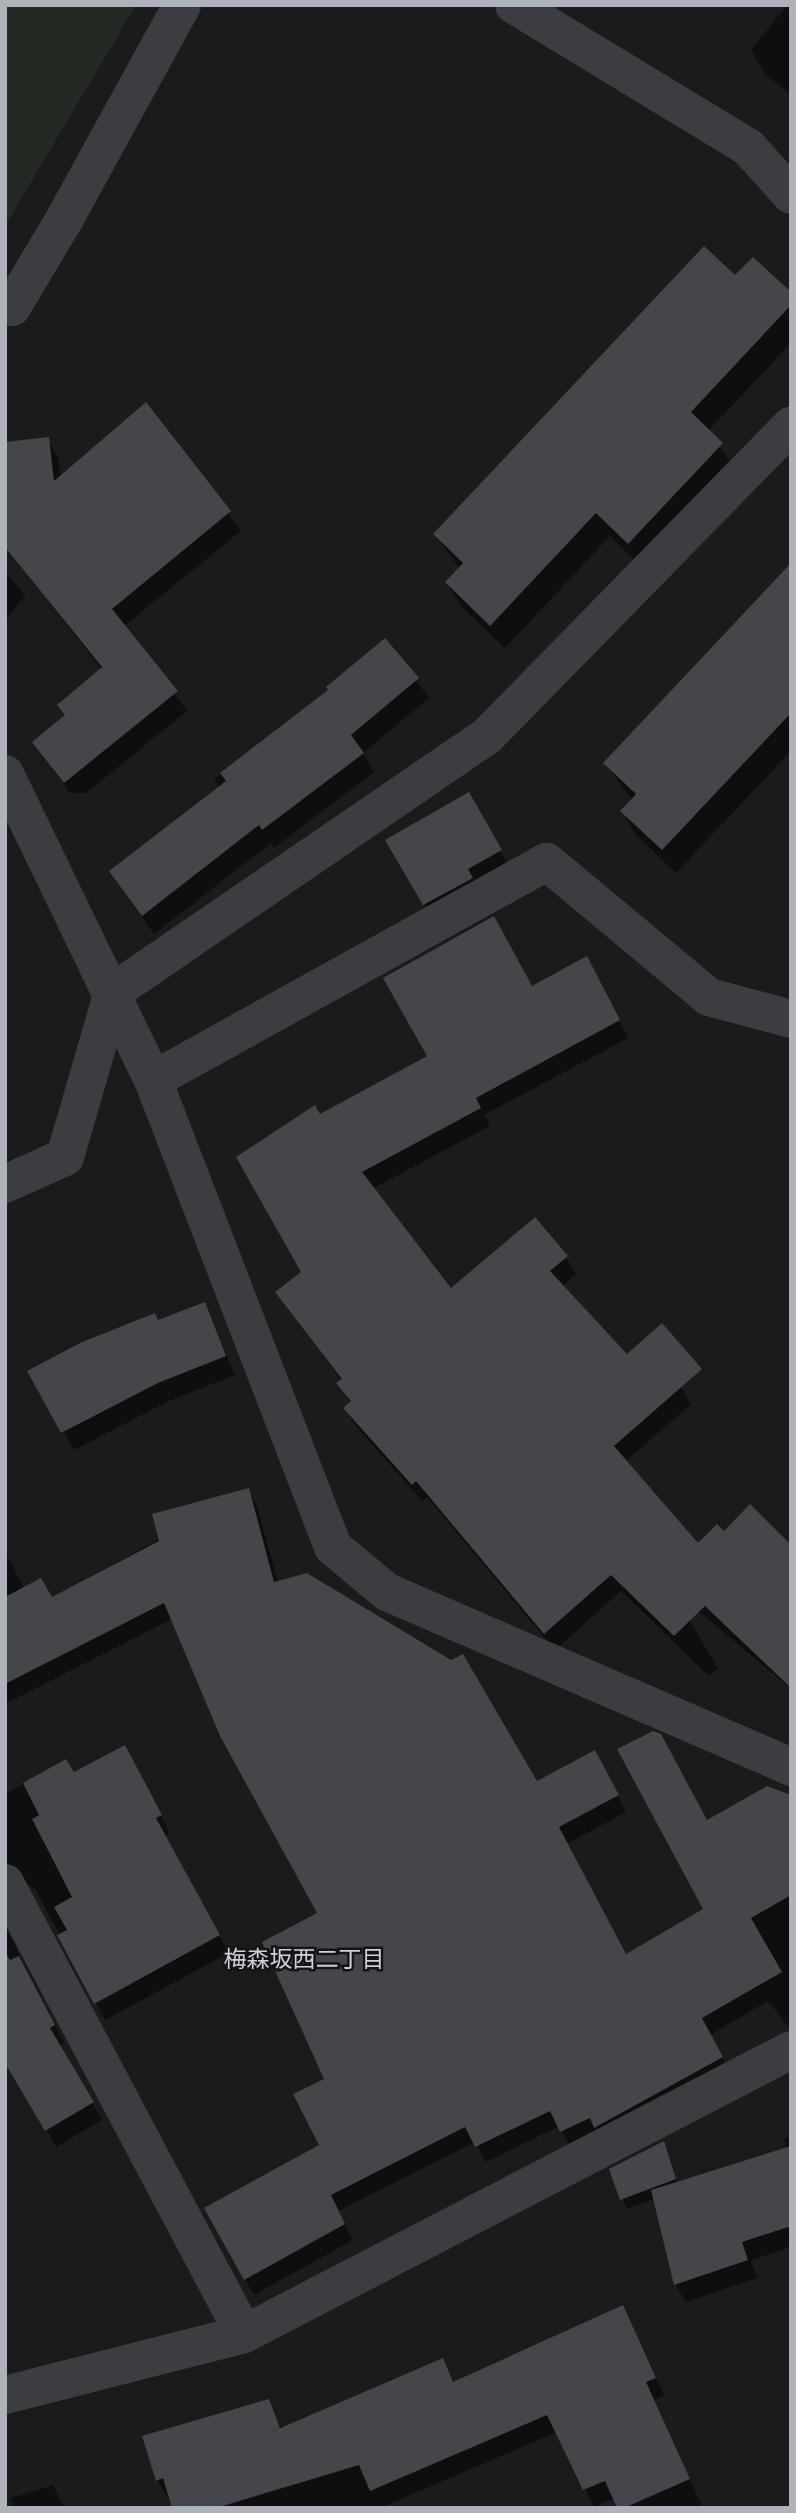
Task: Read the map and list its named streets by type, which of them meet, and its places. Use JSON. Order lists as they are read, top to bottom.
{
  "districts": ["梅森坂西二丁目"]
}
